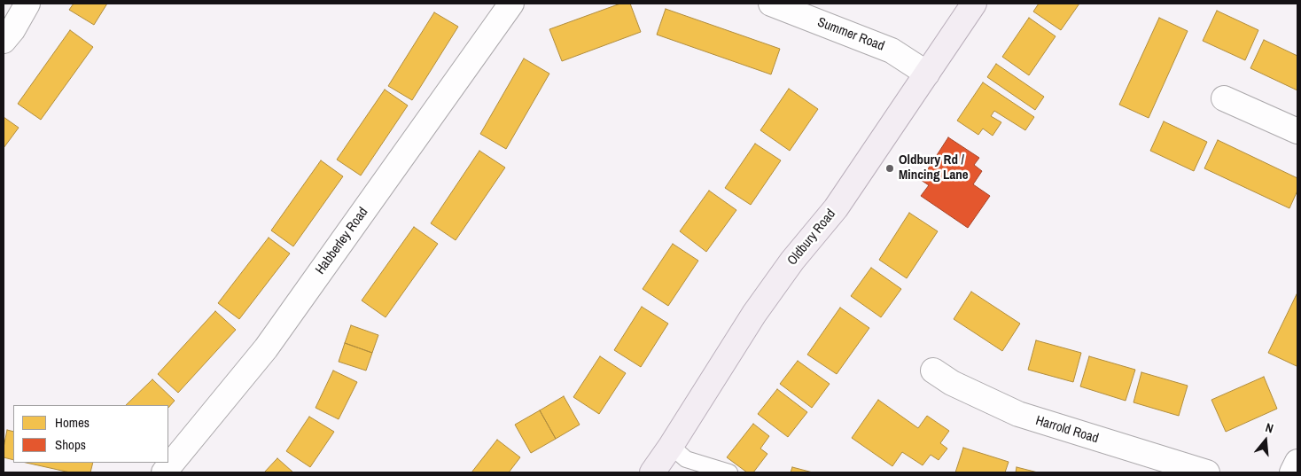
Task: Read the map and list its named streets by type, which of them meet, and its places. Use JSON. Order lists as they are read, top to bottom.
{
  "streets": {
    "main road": ["Oldbury Road"],
    "street": ["Summer Road", "Habberley Road", "Harrold Road"]
  },
  "crossings": [
    ["Summer Road", "Oldbury Road"]
  ],
  "places": ["Oldbury Rd / Mincing Lane"],
  "legend": ["Homes", "Shops"],
  "north": "top"
}
